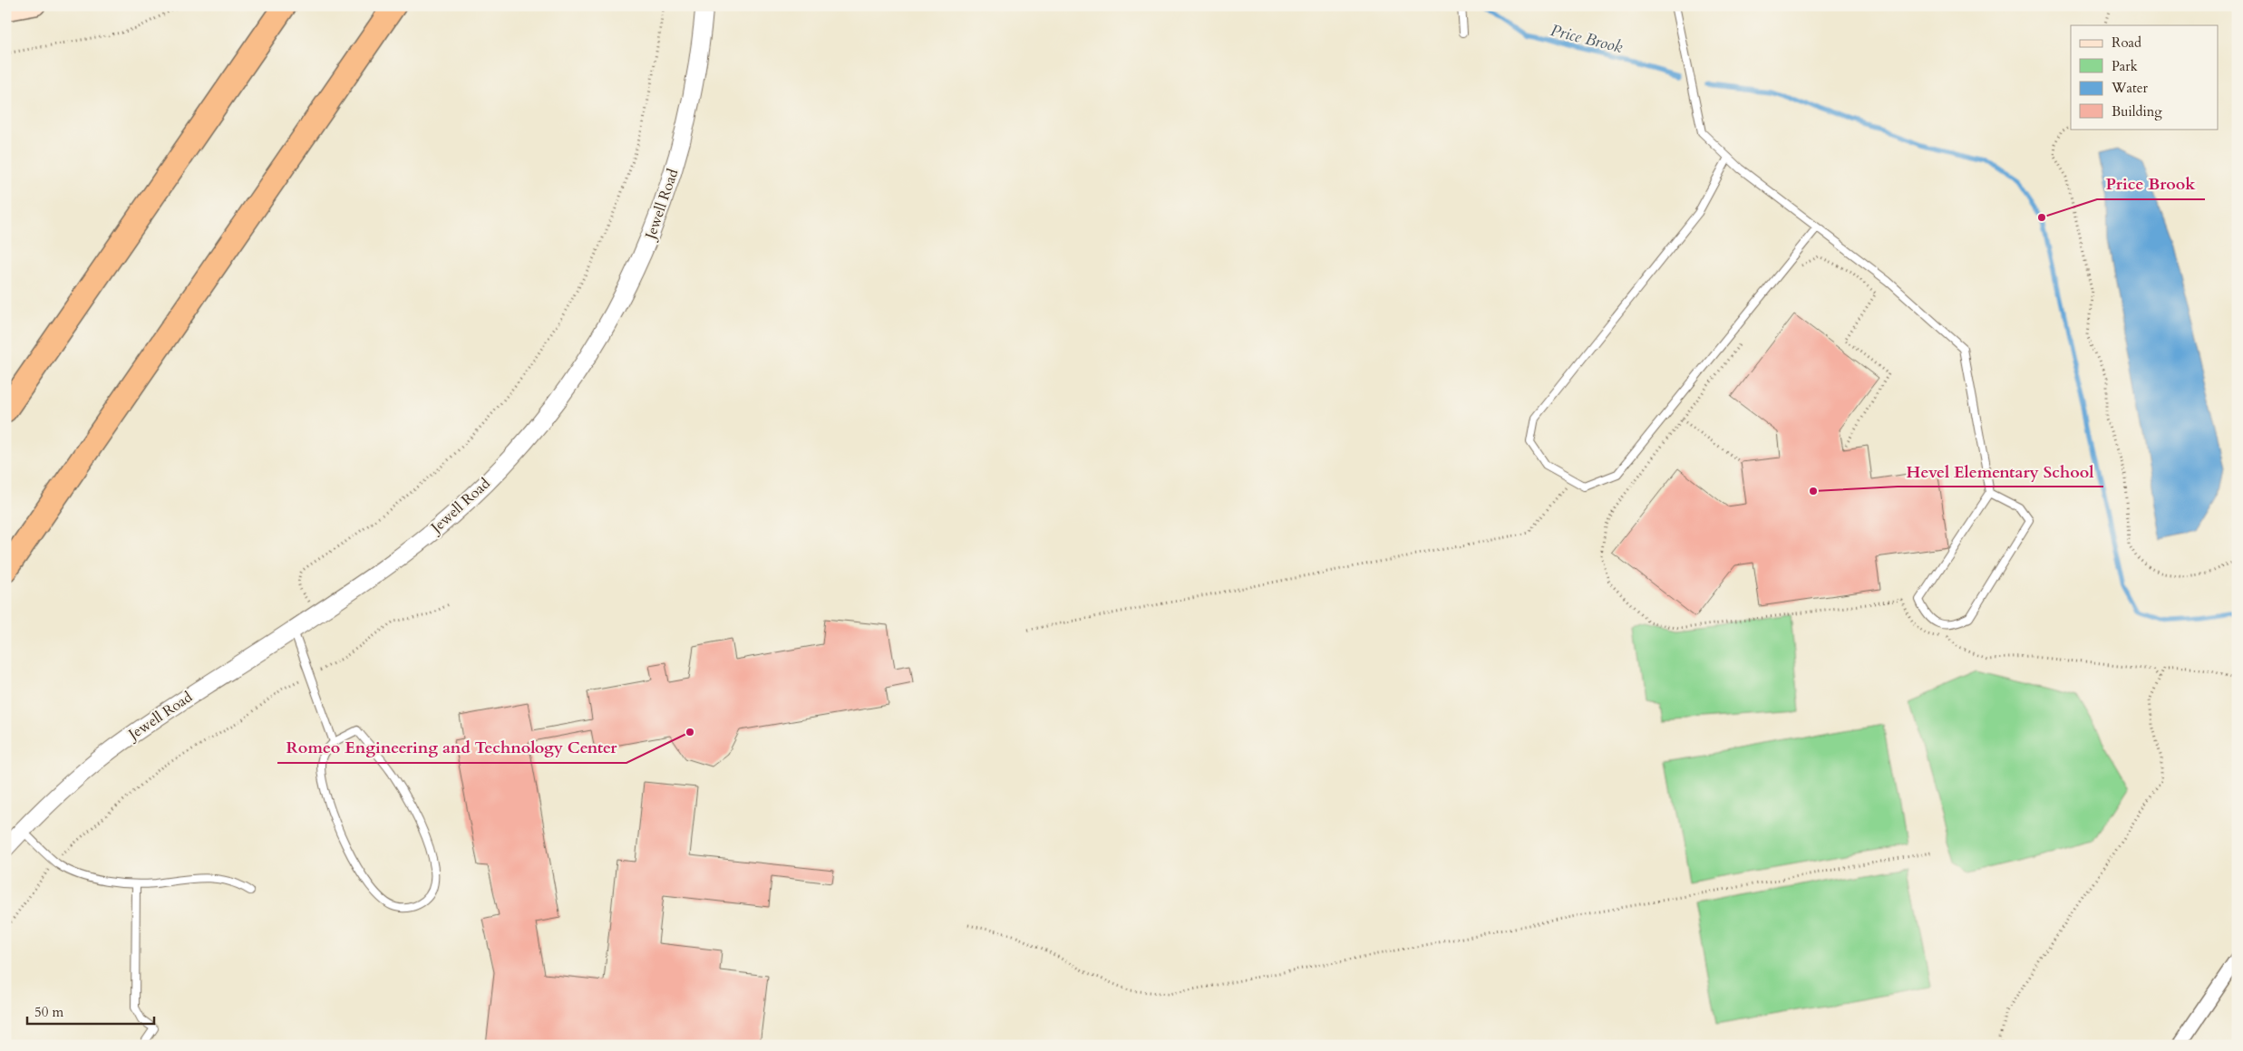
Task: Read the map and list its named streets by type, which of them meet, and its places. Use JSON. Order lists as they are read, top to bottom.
{
  "streets": {
    "street": ["Jewell Road"]
  },
  "water": ["Price Brook"],
  "places": ["Price Brook", "Hevel Elementary School", "Romeo Engineering and Technology Center"],
  "legend": [
    "Road",
    "Park",
    "Water",
    "Building"
  ],
  "scale_bar": "50 m"
}
